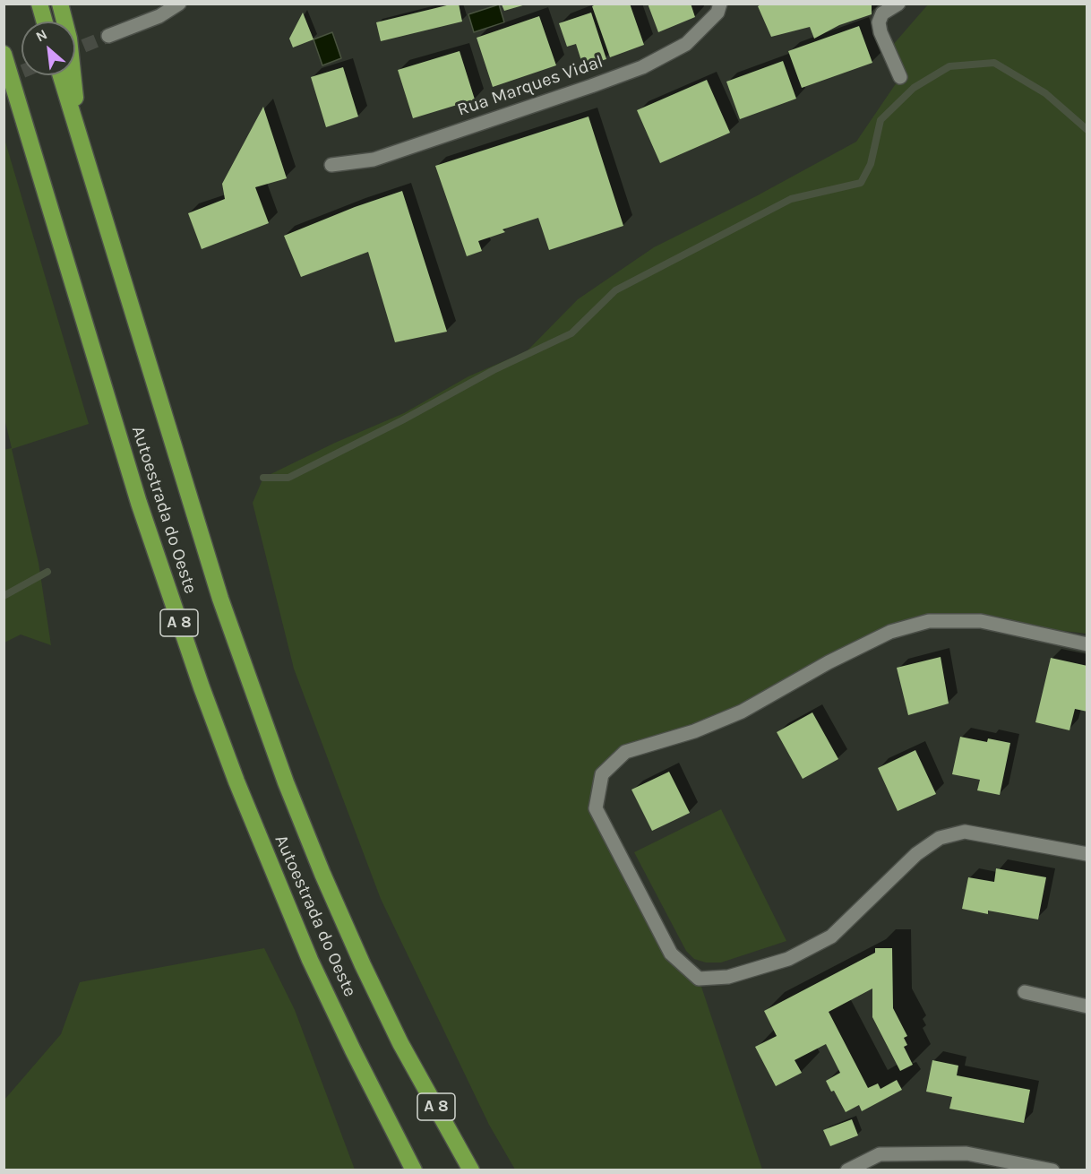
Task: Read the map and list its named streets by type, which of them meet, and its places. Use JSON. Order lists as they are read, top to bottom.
{
  "streets": {
    "highway": ["Autoestrada do Oeste", "A 8"],
    "street": ["Rua Marques Vidal"]
  },
  "north": "top left"
}
